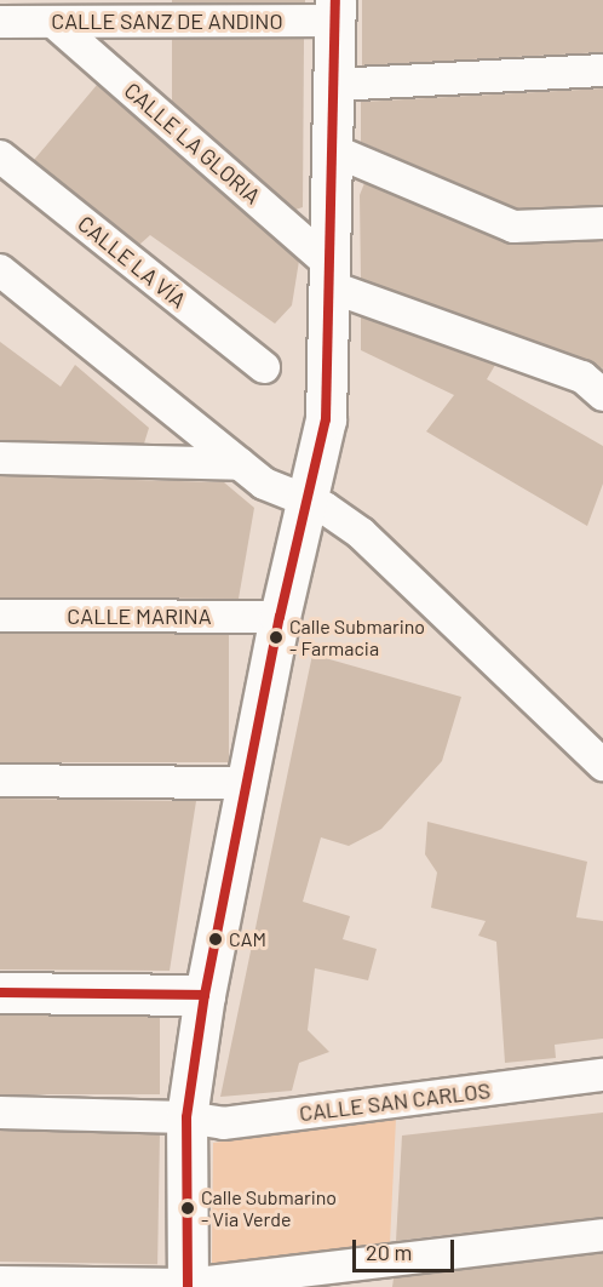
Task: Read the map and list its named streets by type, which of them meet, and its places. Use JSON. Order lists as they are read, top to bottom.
{
  "streets": {
    "street": [
      "CALLE SANZ DE ANDINO",
      "CALLE LA GLORIA",
      "CALLE LA VÍA",
      "CALLE MARINA",
      "CALLE SAN CARLOS"
    ]
  },
  "crossings": [
    ["CALLE SANZ DE ANDINO", "CALLE LA GLORIA"]
  ],
  "places": ["Calle Submarino - Farmacia", "CAM", "Calle Submarino - Via Verde"],
  "scale_bar": "20 m"
}
